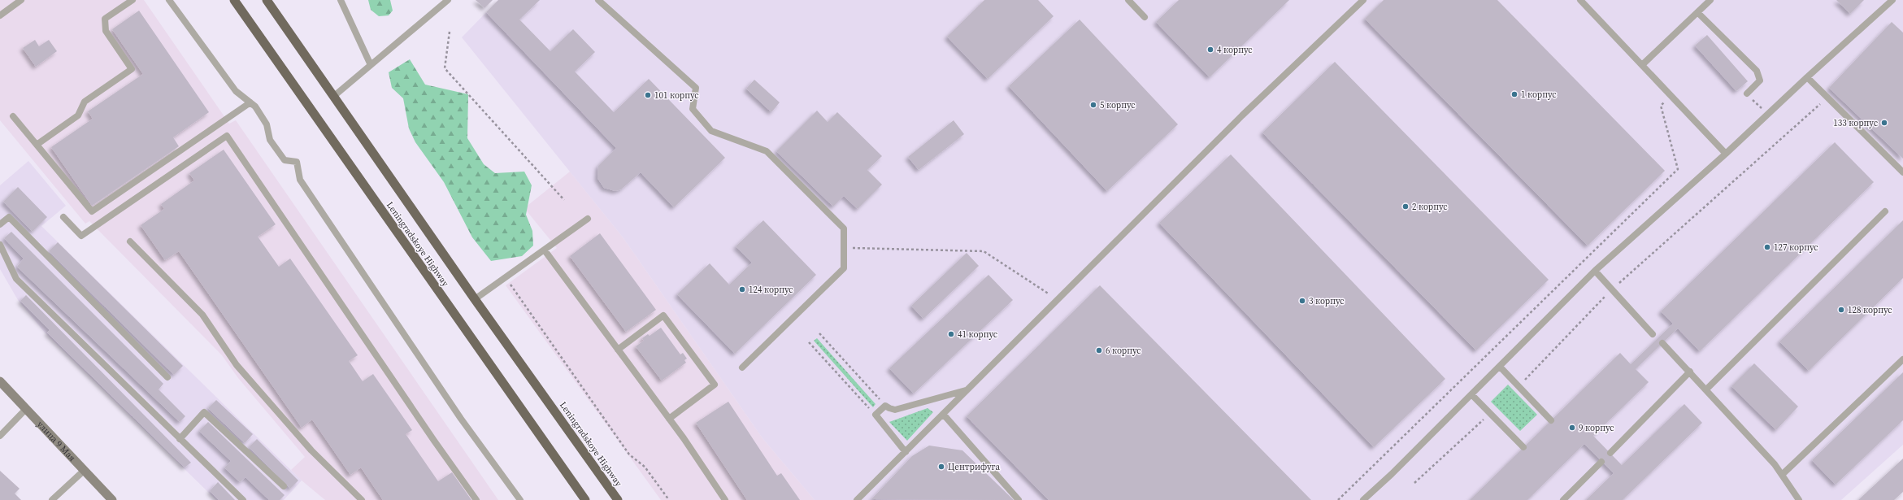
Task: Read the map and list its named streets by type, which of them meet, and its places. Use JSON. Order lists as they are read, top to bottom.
{
  "streets": {
    "highway": ["Leningradskoye Highway"],
    "main road": ["улица 9 Мая"]
  },
  "places": [
    "4 корпус",
    "1 корпус",
    "101 корпус",
    "5 корпус",
    "133 корпус",
    "2 корпус",
    "127 корпус",
    "124 корпус",
    "3 корпус",
    "128 корпус",
    "41 корпус",
    "6 корпус",
    "9 корпус",
    "Центрифуга"
  ]
}
